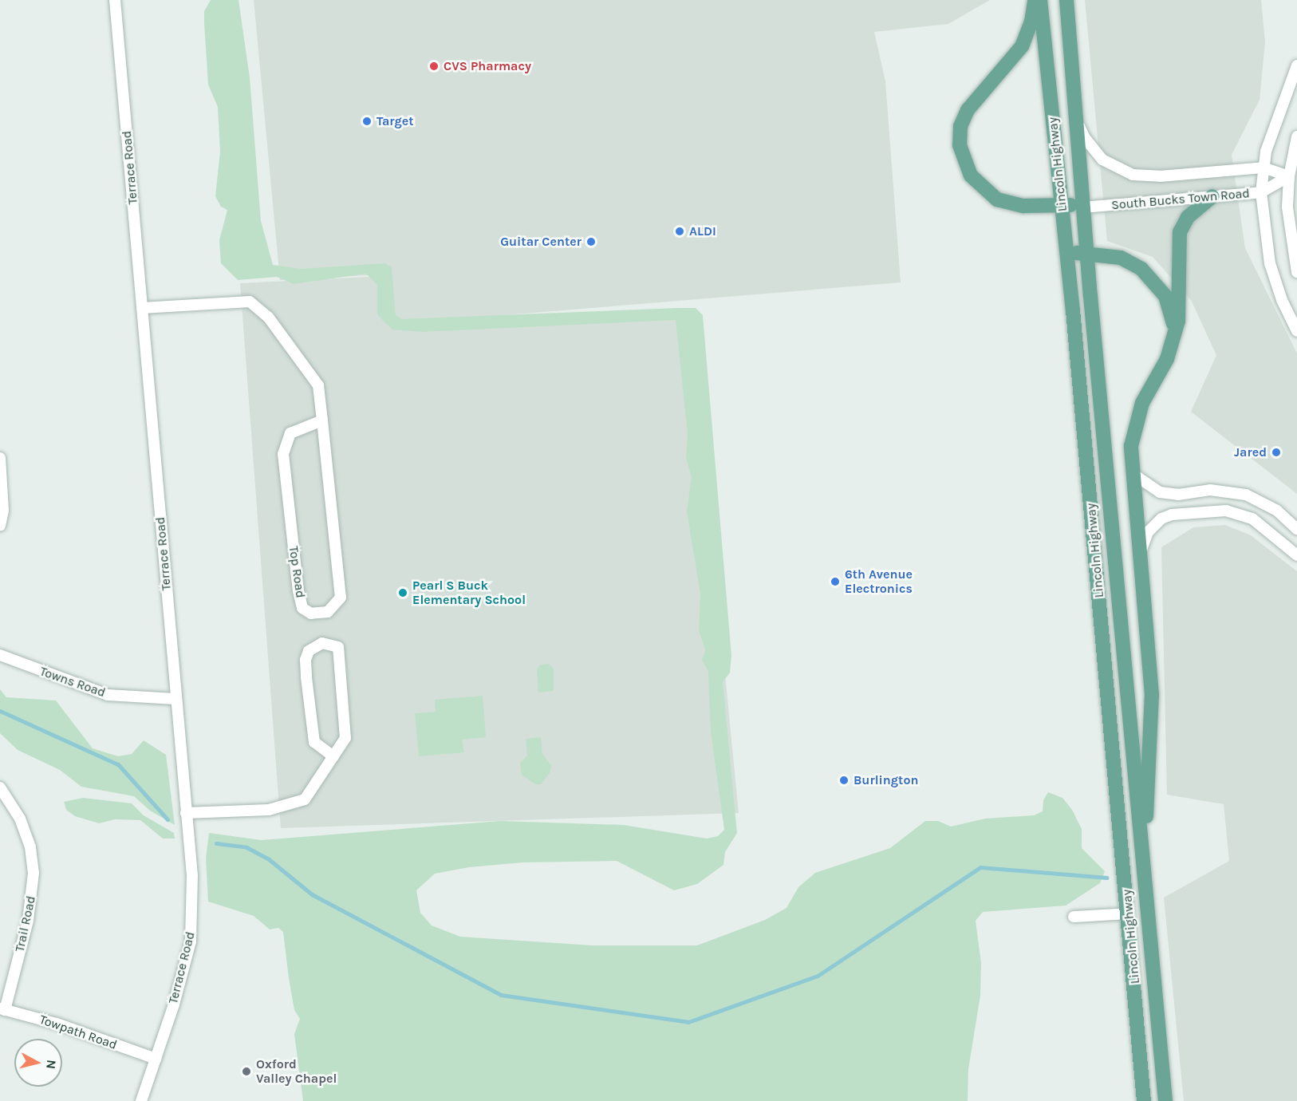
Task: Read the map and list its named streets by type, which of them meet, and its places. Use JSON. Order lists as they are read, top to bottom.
{
  "streets": {
    "main road": ["Lincoln Highway"],
    "street": [
      "Terrace Road",
      "South Bucks Town Road",
      "Top Road",
      "Towns Road",
      "Trail Road",
      "Towpath Road"
    ]
  },
  "crossings": [
    ["Lincoln Highway", "South Bucks Town Road"],
    ["Terrace Road", "Top Road"],
    ["Terrace Road", "Towns Road"],
    ["Terrace Road", "Towpath Road"],
    ["Trail Road", "Towpath Road"]
  ],
  "places": [
    "CVS Pharmacy",
    "Target",
    "ALDI",
    "Guitar Center",
    "Jared",
    "6th Avenue Electronics",
    "Pearl S Buck Elementary School",
    "Burlington",
    "Oxford Valley Chapel"
  ],
  "north": "right"
}
